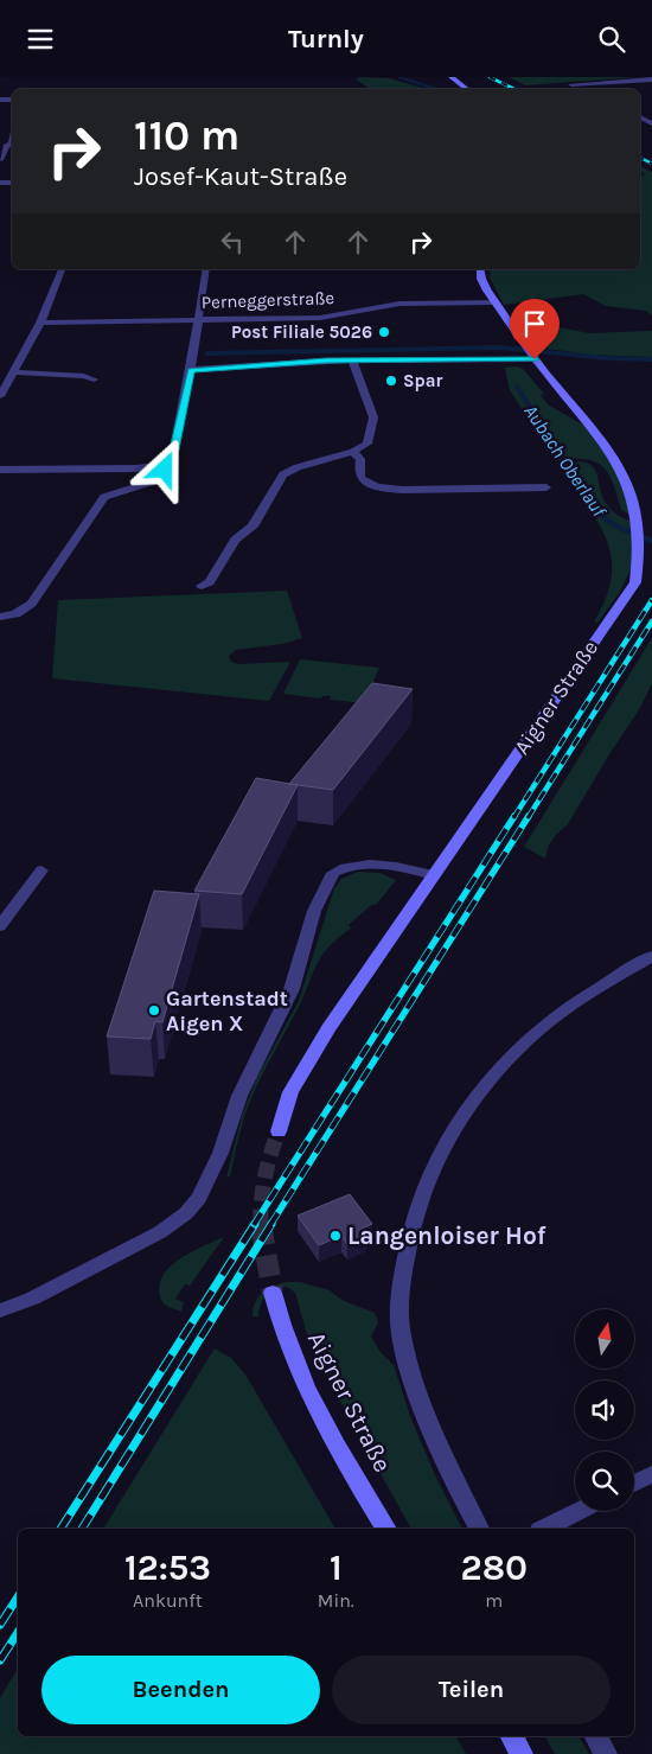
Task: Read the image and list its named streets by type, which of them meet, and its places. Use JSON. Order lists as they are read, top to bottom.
{
  "streets": {
    "main road": ["Aigner Straße"],
    "street": ["Perneggerstraße"]
  },
  "water": ["Aubach Oberlauf"],
  "places": [
    "Post Filiale 5026",
    "Spar",
    "Gartenstadt Aigen X",
    "Langenloiser Hof"
  ],
  "north": "top",
  "page": {
    "header": "Turnly",
    "turn": ["110 m", "Josef-Kaut-Straße"],
    "eta": [
      "12:53",
      "Ankunft",
      "1",
      "Min.",
      "280",
      "m"
    ],
    "buttons": ["Beenden", "Teilen"]
  }
}
